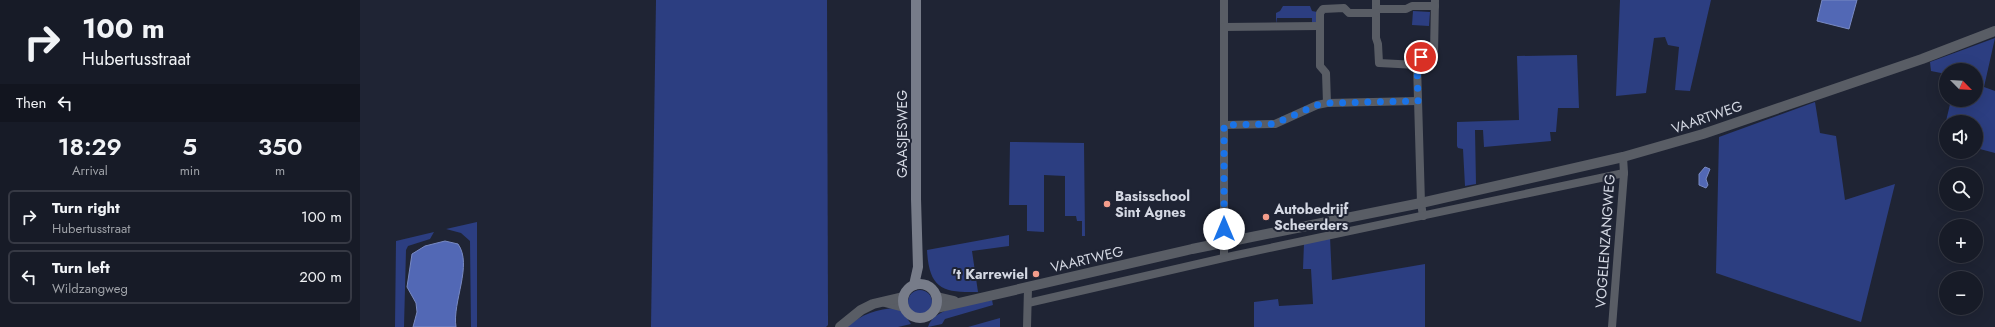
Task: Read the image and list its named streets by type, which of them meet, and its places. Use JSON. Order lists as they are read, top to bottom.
{
  "streets": {
    "main road": ["GAASJESWEG"],
    "street": ["VAARTWEG", "VOGELENZANGWEG"]
  },
  "crossings": [
    ["VAARTWEG", "GAASJESWEG"],
    ["VAARTWEG", "VOGELENZANGWEG"]
  ],
  "places": ["Basisschool Sint Agnes", "Autobedrijf Scheerders", "'t Karrewiel"],
  "north": "bottom right",
  "page": {
    "turn": ["100 m", "Hubertusstraat"],
    "map_buttons": ["+", "−"],
    "then": "Then",
    "eta": [
      "18:29",
      "Arrival",
      "5",
      "min",
      "350",
      "m"
    ],
    "list": [
      {
        "name": "Turn right",
        "note": "Hubertusstraat",
        "value": "100 m"
      },
      {
        "name": "Turn left",
        "note": "Wildzangweg",
        "value": "200 m"
      }
    ]
  }
}
